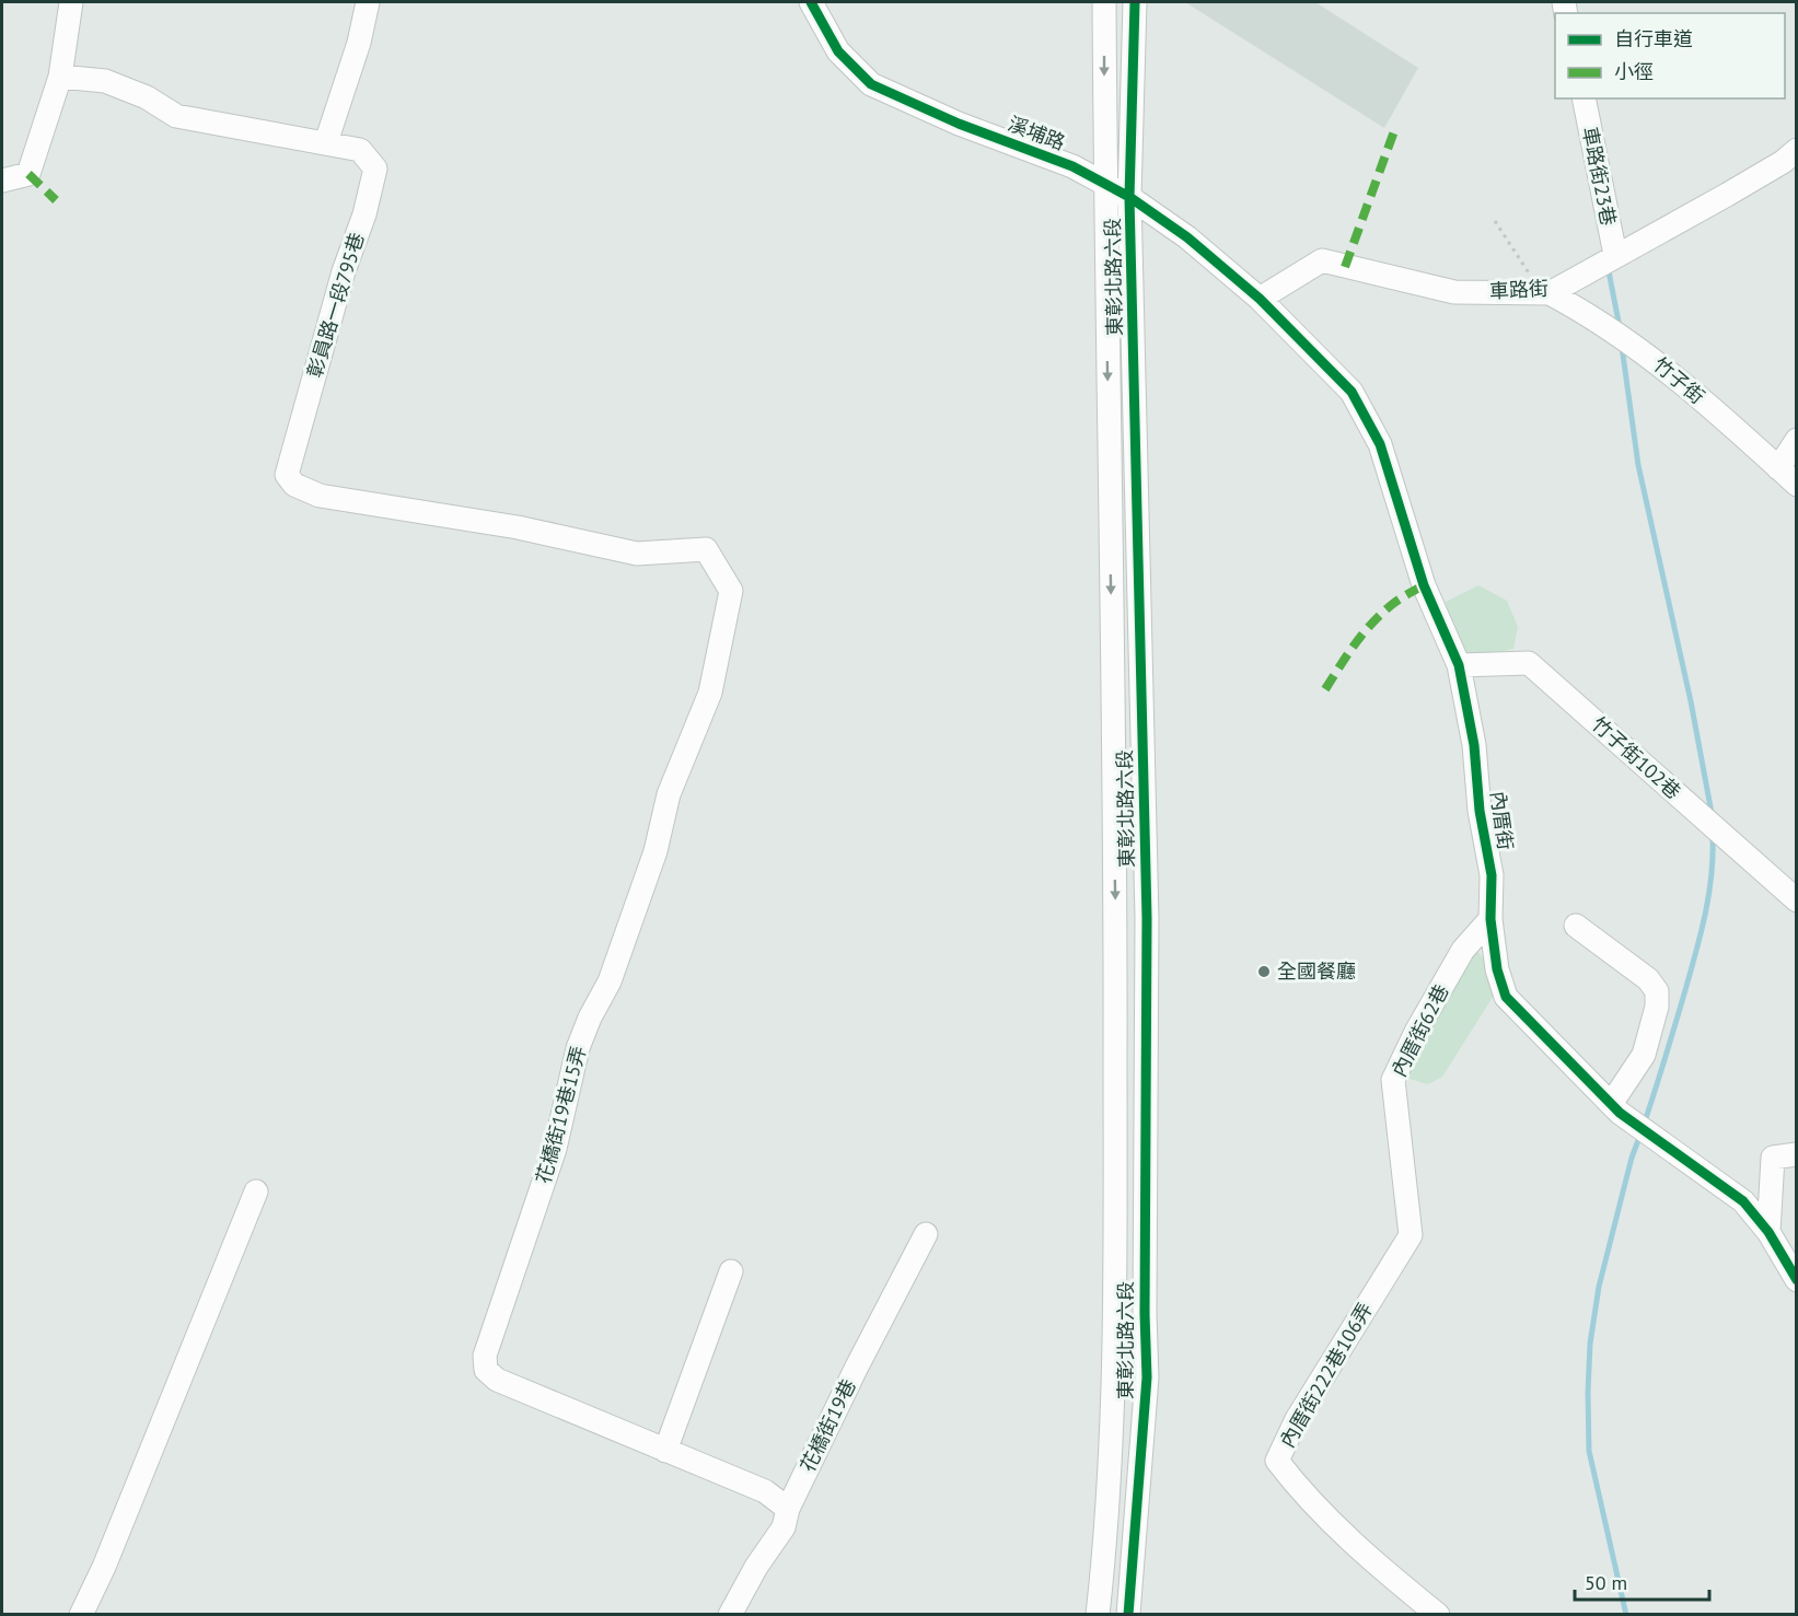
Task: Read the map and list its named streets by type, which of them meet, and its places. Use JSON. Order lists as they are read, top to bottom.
{
  "streets": {
    "street": [
      "溪埔路",
      "車路街23巷",
      "東彰北路六段",
      "車路街",
      "彰員路一段795巷",
      "竹子街",
      "竹子街102巷",
      "內厝街",
      "內厝街62巷",
      "花橋街19巷15弄",
      "內厝街222巷106弄",
      "花橋街19巷"
    ]
  },
  "crossings": [
    ["溪埔路", "東彰北路六段"],
    ["溪埔路", "車路街"],
    ["溪埔路", "內厝街"],
    ["車路街23巷", "車路街"],
    ["車路街", "竹子街"],
    ["車路街", "內厝街"],
    ["彰員路一段795巷", "花橋街19巷15弄"],
    ["竹子街102巷", "內厝街"],
    ["內厝街", "內厝街62巷"],
    ["內厝街62巷", "內厝街222巷106弄"],
    ["花橋街19巷15弄", "花橋街19巷"]
  ],
  "places": ["全國餐廳"],
  "legend": ["自行車道", "小徑"],
  "scale_bar": "50 m"
}
